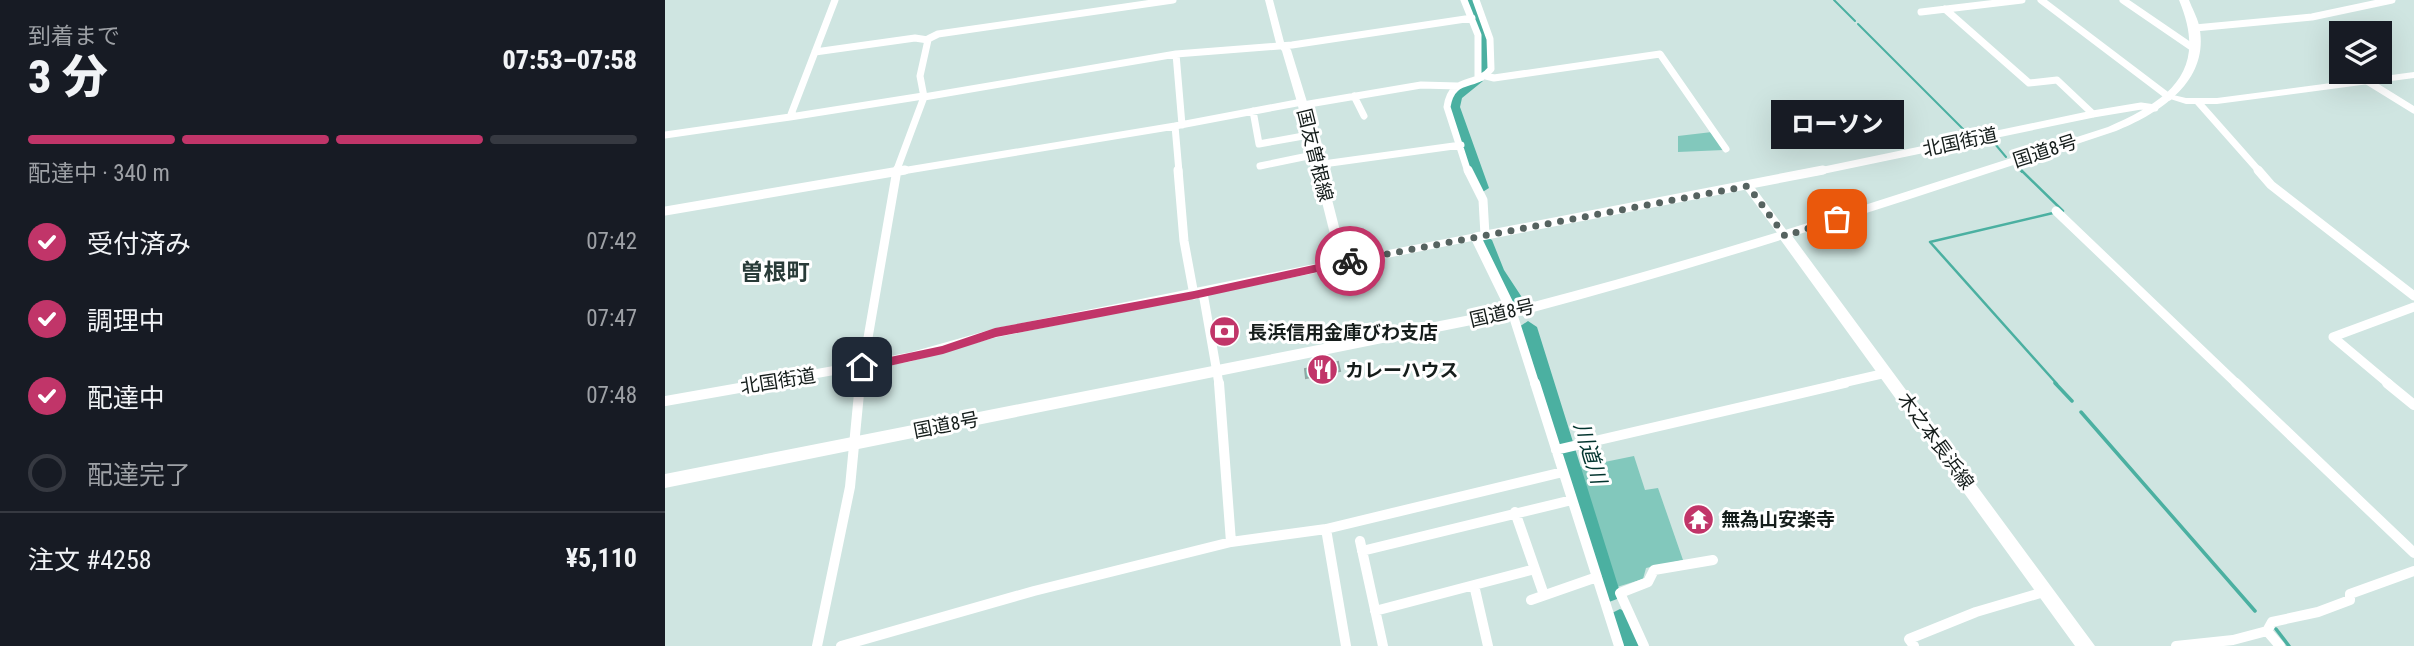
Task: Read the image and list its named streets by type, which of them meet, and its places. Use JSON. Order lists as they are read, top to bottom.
{
  "streets": {
    "main road": ["国道8号", "国友曽根線", "木之本長浜線"],
    "street": ["北国街道"]
  },
  "crossings": [
    ["北国街道", "国道8号"],
    ["北国街道", "国友曽根線"],
    ["国道8号", "木之本長浜線"]
  ],
  "districts": ["曽根町"],
  "water": ["川道川"],
  "places": {
    "other": ["ローソン"],
    "bank": ["長浜信用金庫びわ支店"],
    "restaurant": ["カレーハウス"],
    "temple": ["無為山安楽寺"]
  },
  "page": {
    "heading": ["3 分", "到着まで", "07:53–07:58"],
    "panel": ["注文 #4258", "¥5,110"],
    "bubble": "ローソン",
    "bar": "配達中 · 340 m",
    "list": [
      ["受付済み", "07:42"],
      ["調理中", "07:47"],
      ["配達中", "07:48"],
      "配達完了"
    ]
  }
}
